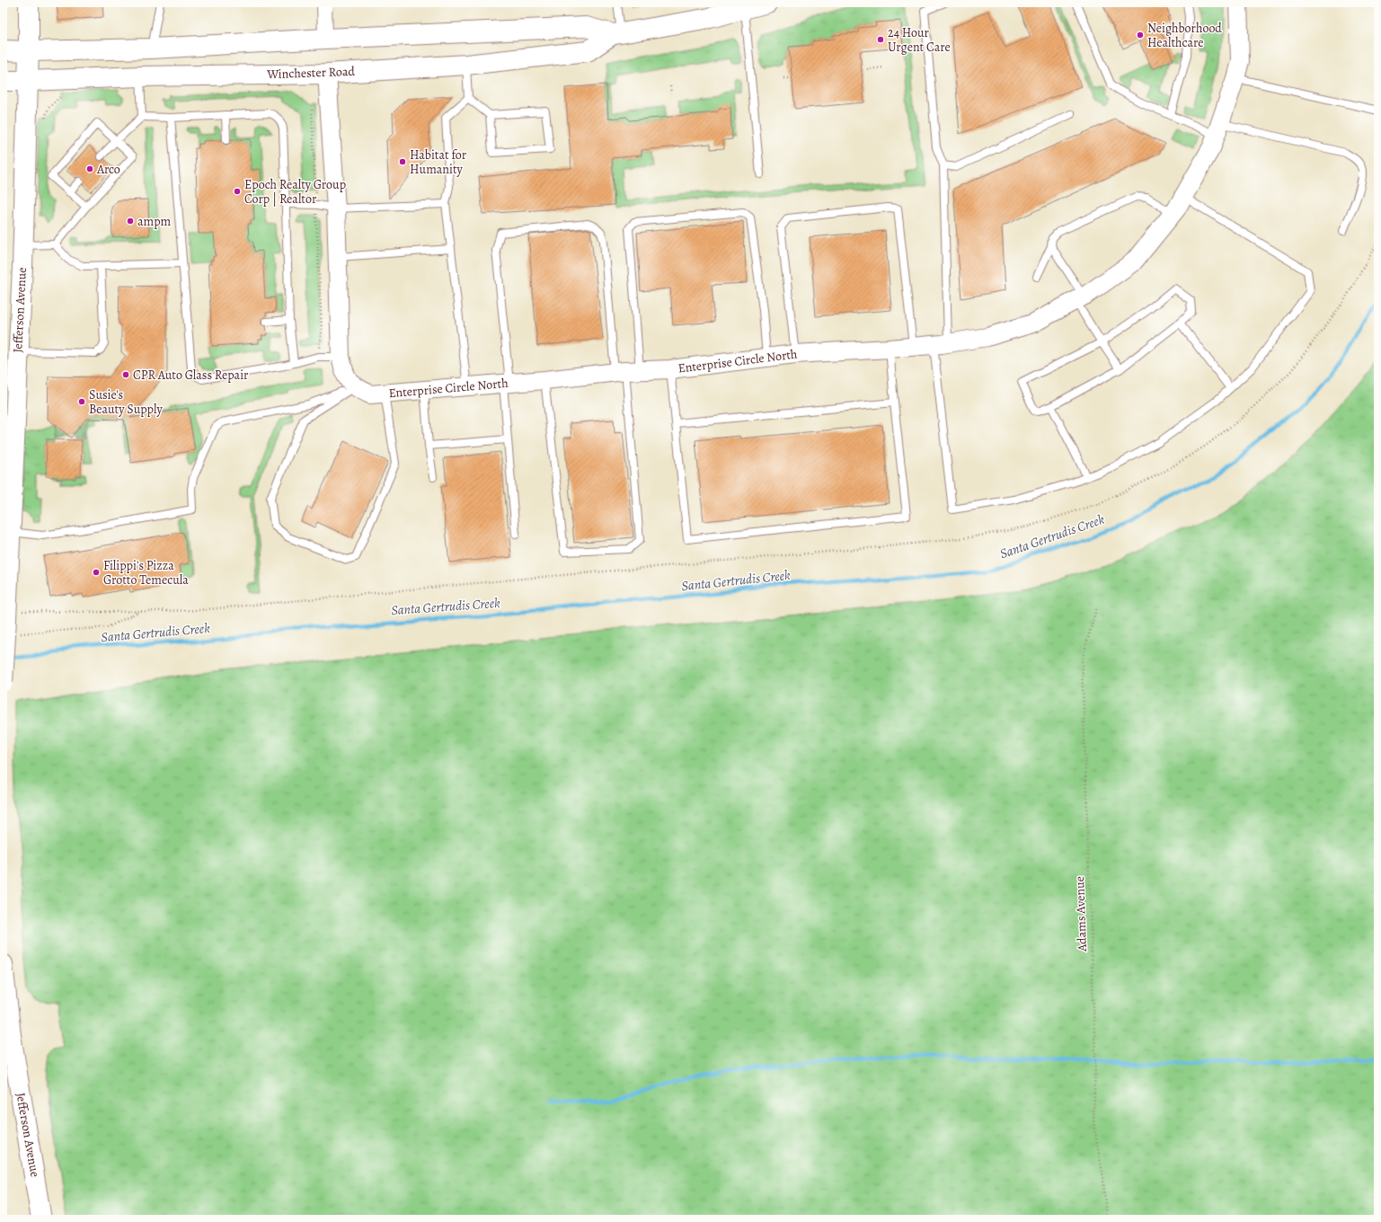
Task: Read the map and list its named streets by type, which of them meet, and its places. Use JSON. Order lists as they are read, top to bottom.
{
  "streets": {
    "main road": ["Winchester Road", "Jefferson Avenue"],
    "street": ["Enterprise Circle North"],
    "path": ["Adams Avenue"]
  },
  "crossings": [
    ["Winchester Road", "Jefferson Avenue"]
  ],
  "water": ["Santa Gertrudis Creek"],
  "places": [
    "Neighborhood Healthcare",
    "24 Hour Urgent Care",
    "Habitat for Humanity",
    "Arco",
    "Epoch Realty Group Corp | Realtor",
    "ampm",
    "CPR Auto Glass Repair",
    "Susie's Beauty Supply",
    "Filippi's Pizza Grotto Temecula"
  ]
}
